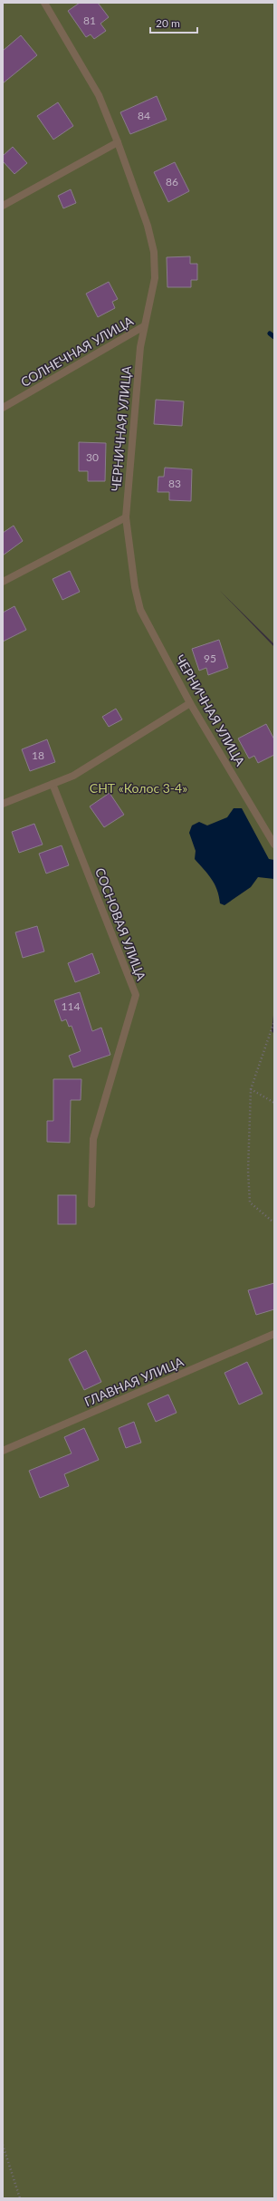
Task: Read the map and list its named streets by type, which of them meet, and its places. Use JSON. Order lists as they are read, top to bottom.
{
  "streets": {
    "street": [
      "СОЛНЕЧНАЯ УЛИЦА",
      "ЧЕРНИЧНАЯ УЛИЦА",
      "СОСНОВАЯ УЛИЦА",
      "ГЛАВНАЯ УЛИЦА"
    ]
  },
  "crossings": [
    ["СОЛНЕЧНАЯ УЛИЦА", "ЧЕРНИЧНАЯ УЛИЦА"]
  ],
  "parks": ["СНТ «Колос 3-4»"],
  "house_numbers": [
    "81",
    "84",
    "86",
    "30",
    "83",
    "95",
    "18",
    "114"
  ],
  "scale_bar": "20 m"
}
